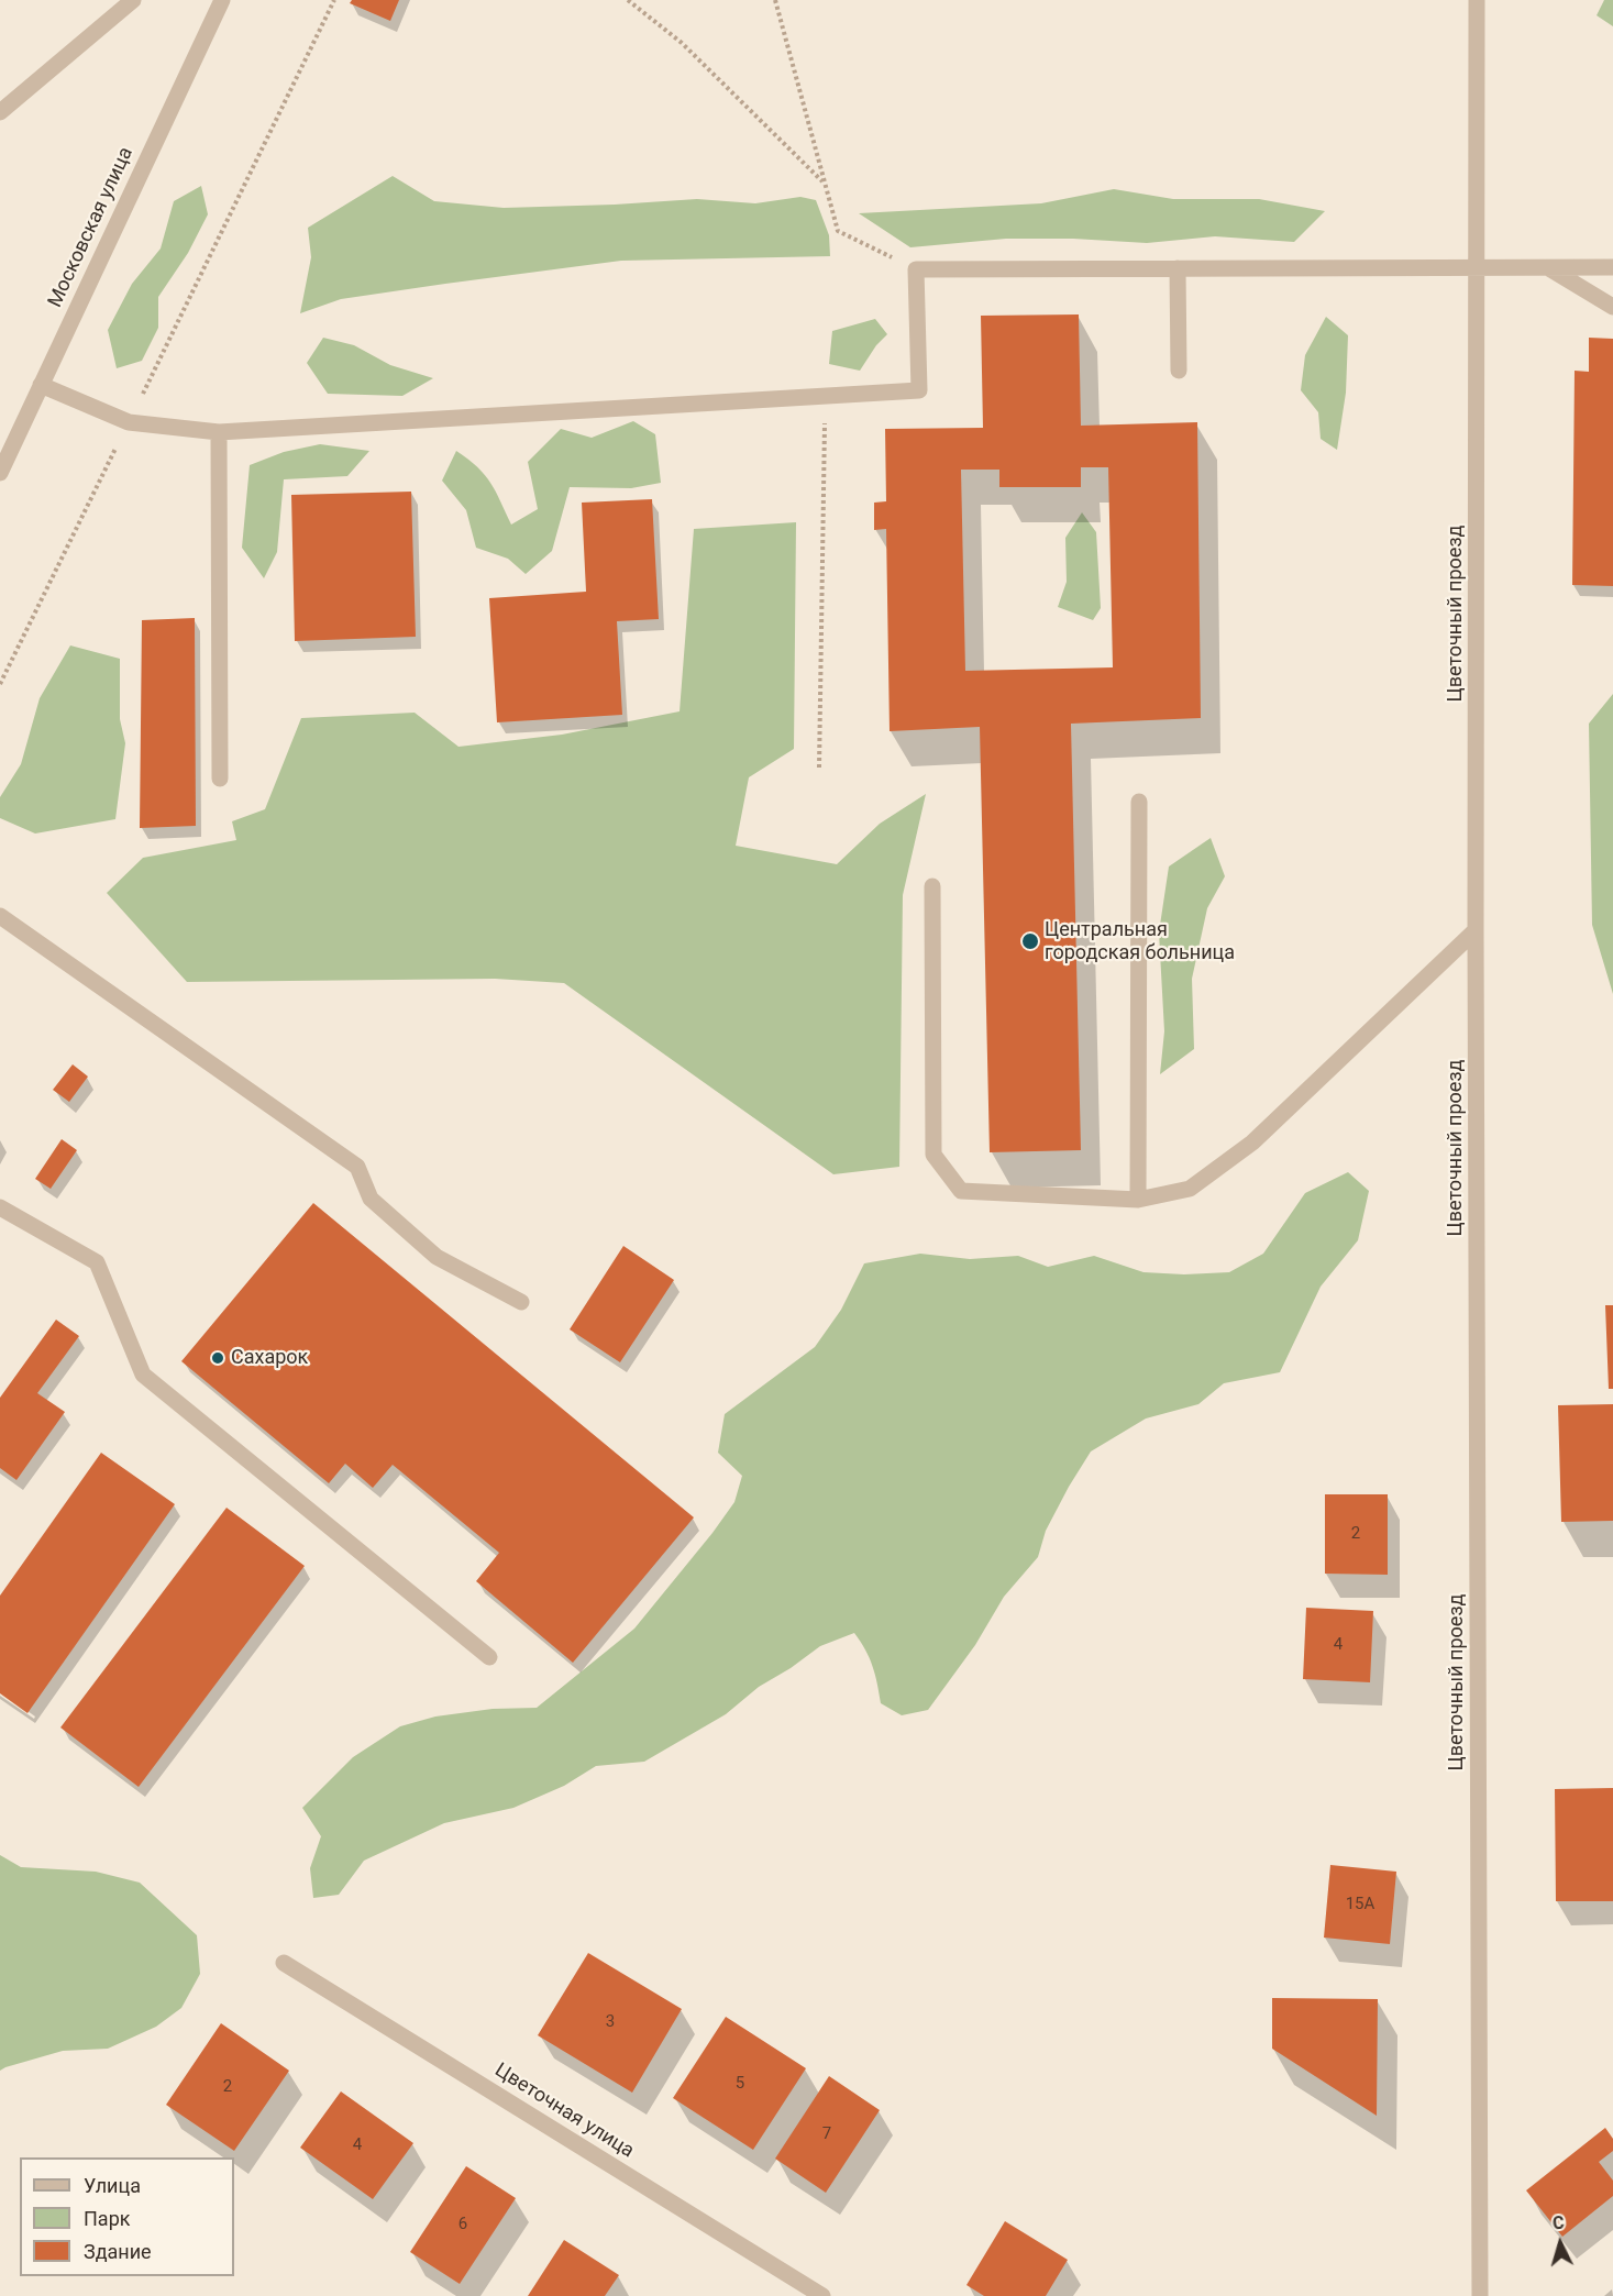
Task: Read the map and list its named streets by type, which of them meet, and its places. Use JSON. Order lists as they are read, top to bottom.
{
  "streets": {
    "street": ["Московская улица", "Цветочный проезд", "Цветочная улица"]
  },
  "places": ["Центральная городская больница", "Сахарок"],
  "house_numbers": [
    "2",
    "4",
    "15А",
    "3",
    "5",
    "2",
    "7",
    "4",
    "6"
  ],
  "legend": ["Улица", "Парк", "Здание"],
  "north": "top"
}
